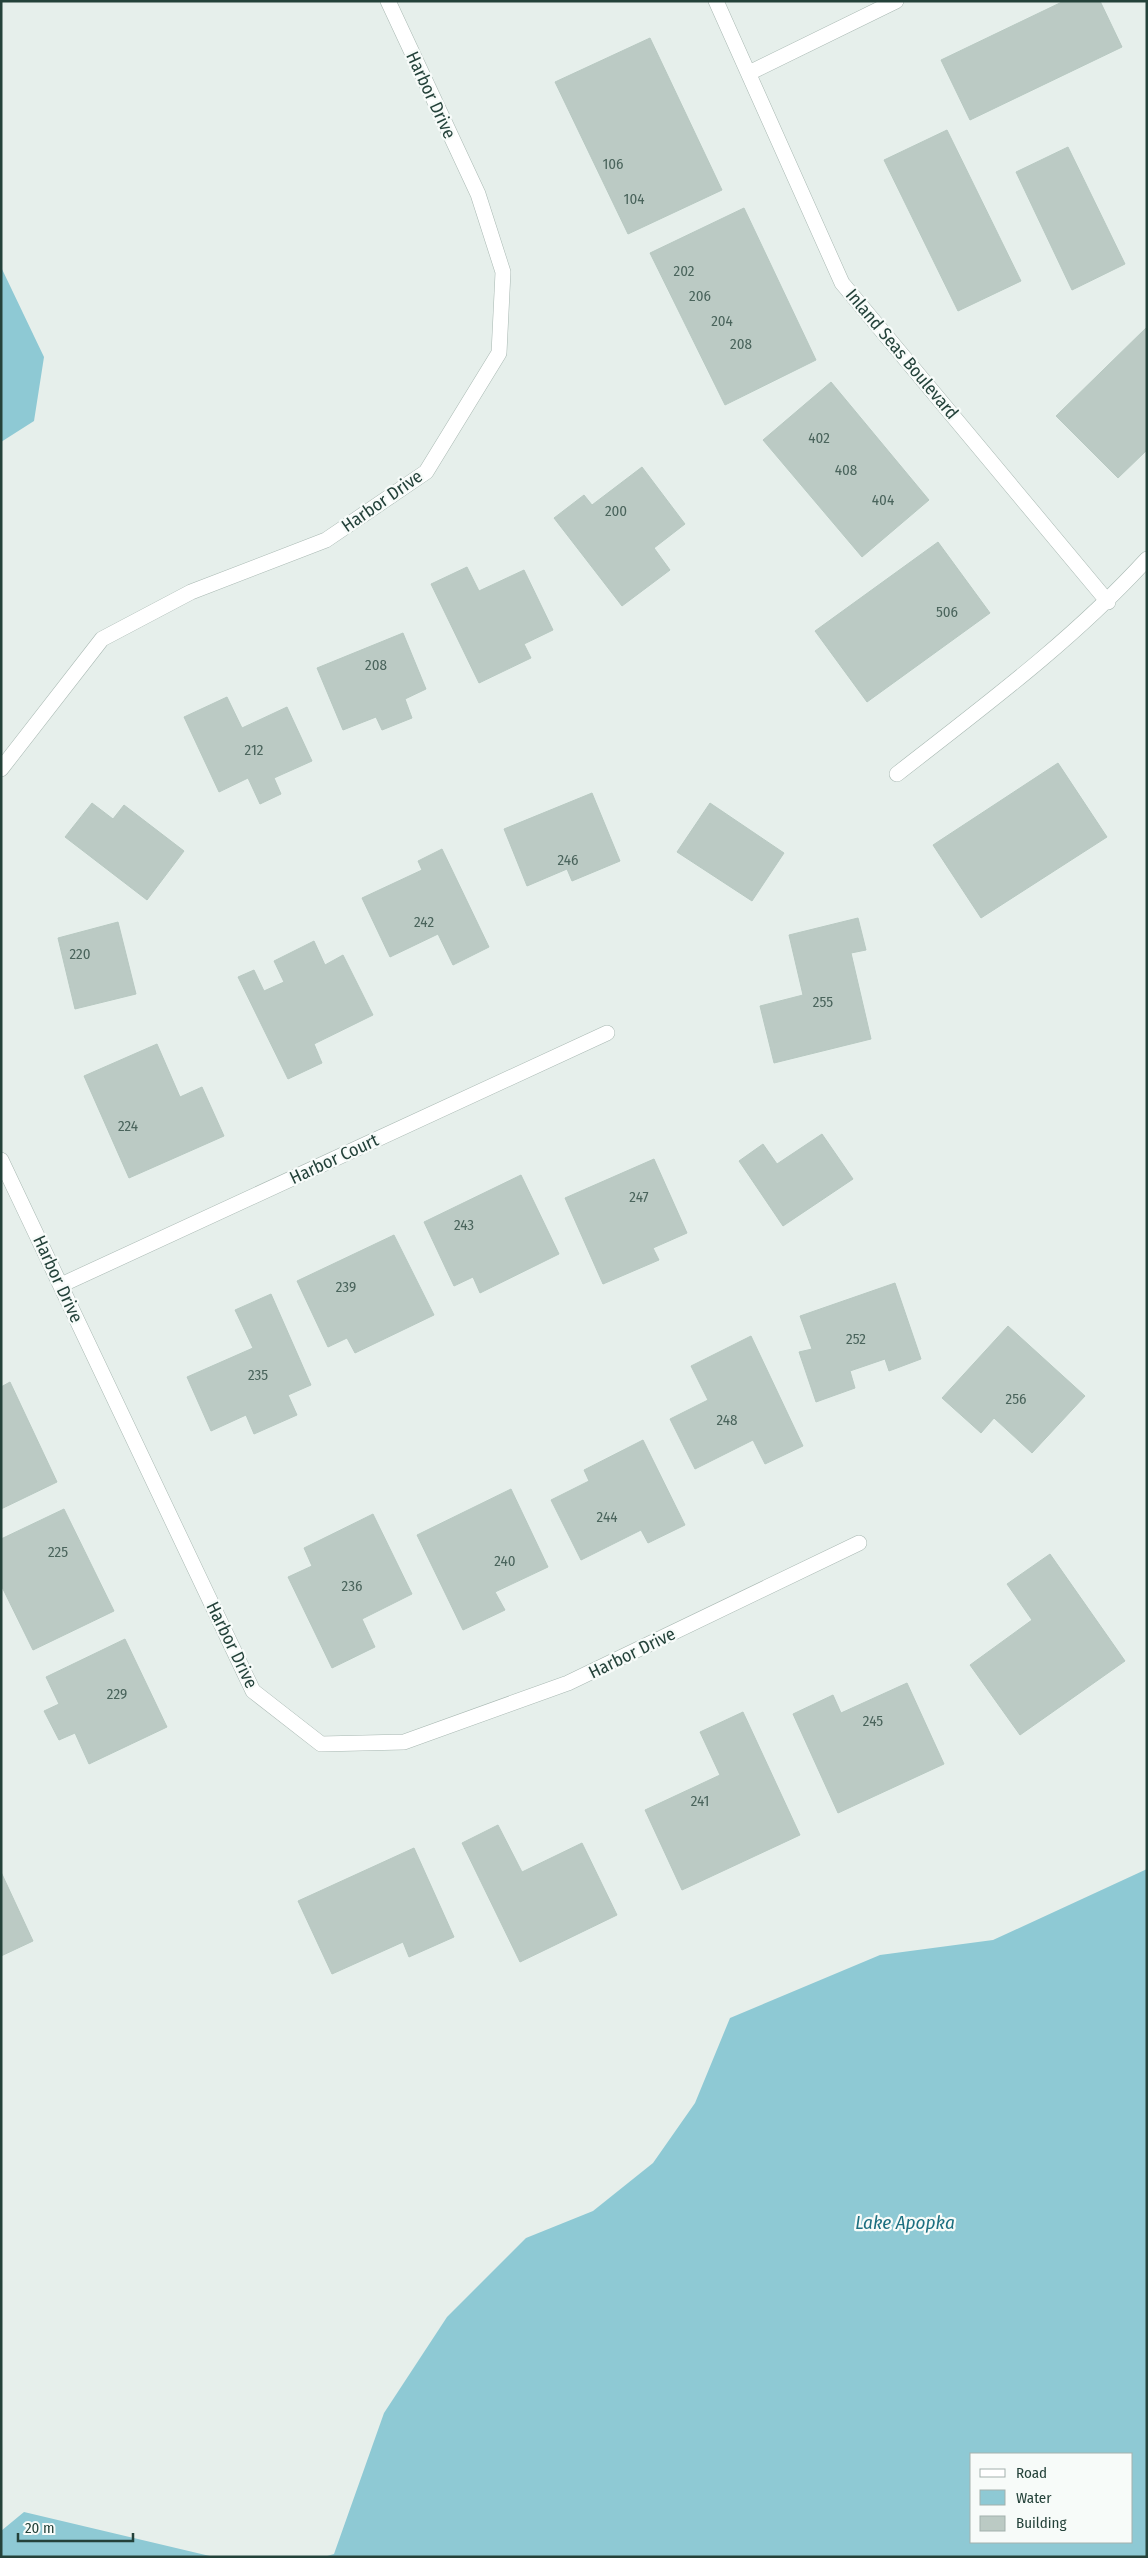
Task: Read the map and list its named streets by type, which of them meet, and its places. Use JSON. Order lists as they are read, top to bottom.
{
  "streets": {
    "street": ["Harbor Drive", "Inland Seas Boulevard", "Harbor Court"]
  },
  "crossings": [
    ["Harbor Drive", "Harbor Court"]
  ],
  "water": ["Lake Apopka"],
  "house_numbers": [
    "106",
    "104",
    "202",
    "206",
    "204",
    "208",
    "402",
    "408",
    "404",
    "200",
    "506",
    "208",
    "212",
    "246",
    "242",
    "220",
    "255",
    "224",
    "247",
    "243",
    "239",
    "252",
    "235",
    "256",
    "248",
    "244",
    "225",
    "240",
    "236",
    "229",
    "245",
    "241"
  ],
  "legend": ["Road", "Water", "Building"],
  "scale_bar": "20 m"
}
